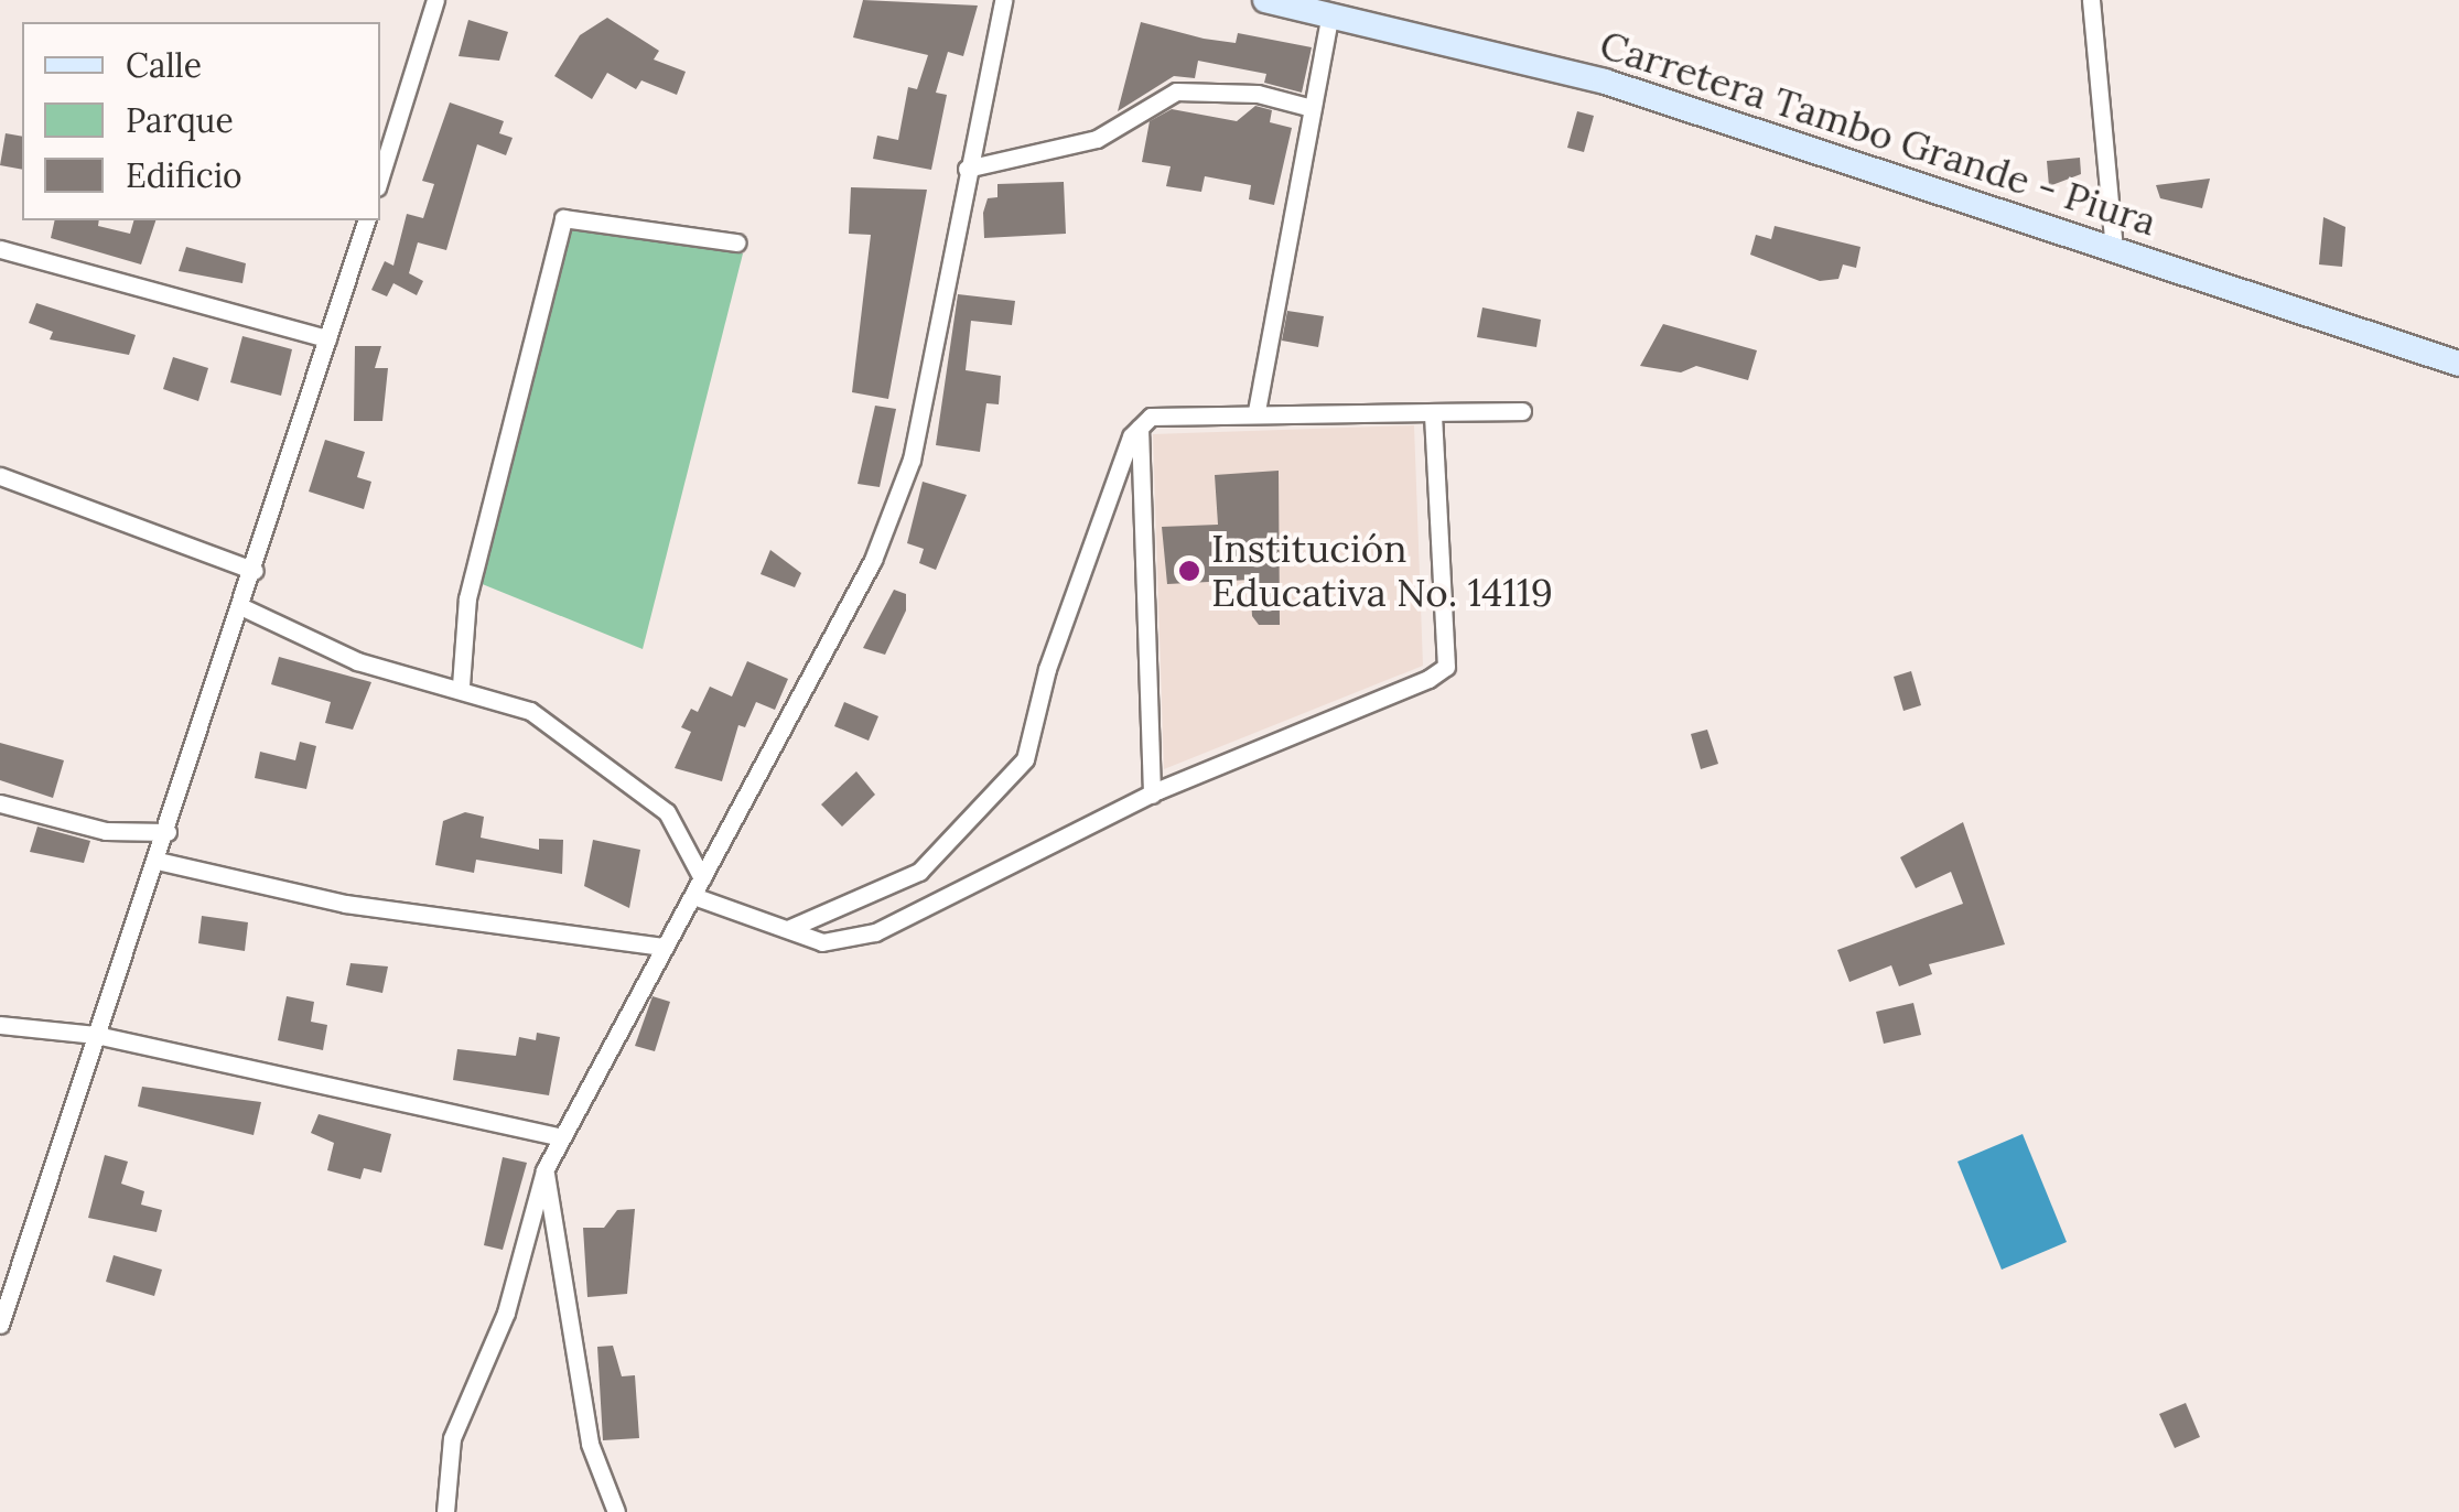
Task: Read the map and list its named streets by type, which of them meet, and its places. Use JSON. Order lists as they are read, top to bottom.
{
  "streets": {
    "main road": ["Carretera Tambo Grande - Piura"]
  },
  "places": ["Institución Educativa No. 14119"],
  "legend": ["Calle", "Parque", "Edificio"]
}
